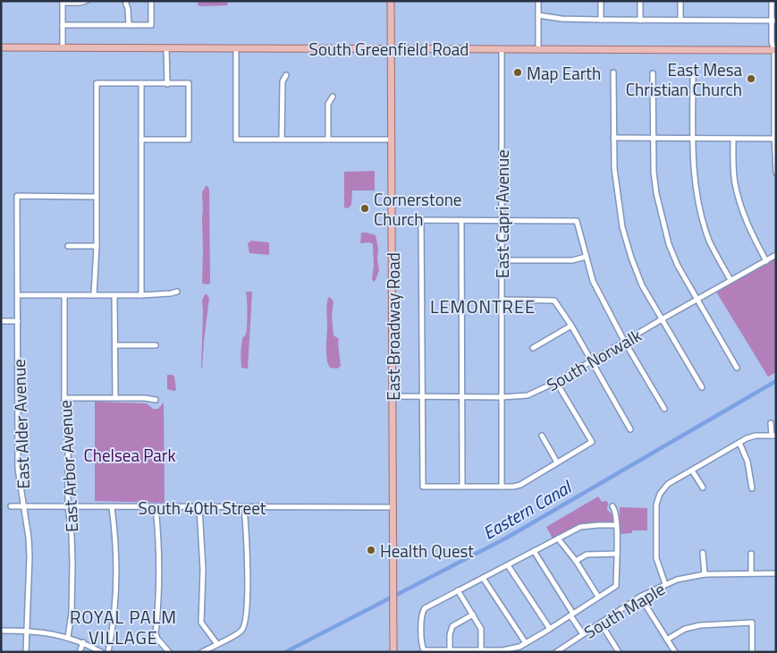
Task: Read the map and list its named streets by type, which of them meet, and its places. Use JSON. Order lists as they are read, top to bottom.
{
  "streets": {
    "main road": ["South Greenfield Road", "East Broadway Road"],
    "street": [
      "East Capri Avenue",
      "South Norwalk",
      "East Alder Avenue",
      "East Arbor Avenue",
      "South 40th Street",
      "South Maple"
    ]
  },
  "crossings": [
    ["South Greenfield Road", "East Capri Avenue"],
    ["South Greenfield Road", "East Broadway Road"],
    ["East Capri Avenue", "South Norwalk"],
    ["East Broadway Road", "South Norwalk"],
    ["East Broadway Road", "South 40th Street"],
    ["East Alder Avenue", "South 40th Street"],
    ["East Arbor Avenue", "South 40th Street"]
  ],
  "districts": ["LEMONTREE", "ROYAL PALM VILLAGE"],
  "water": ["Eastern Canal"],
  "parks": ["Chelsea Park"],
  "places": [
    "Map Earth",
    "East Mesa Christian Church",
    "Cornerstone Church",
    "Health Quest"
  ]
}
